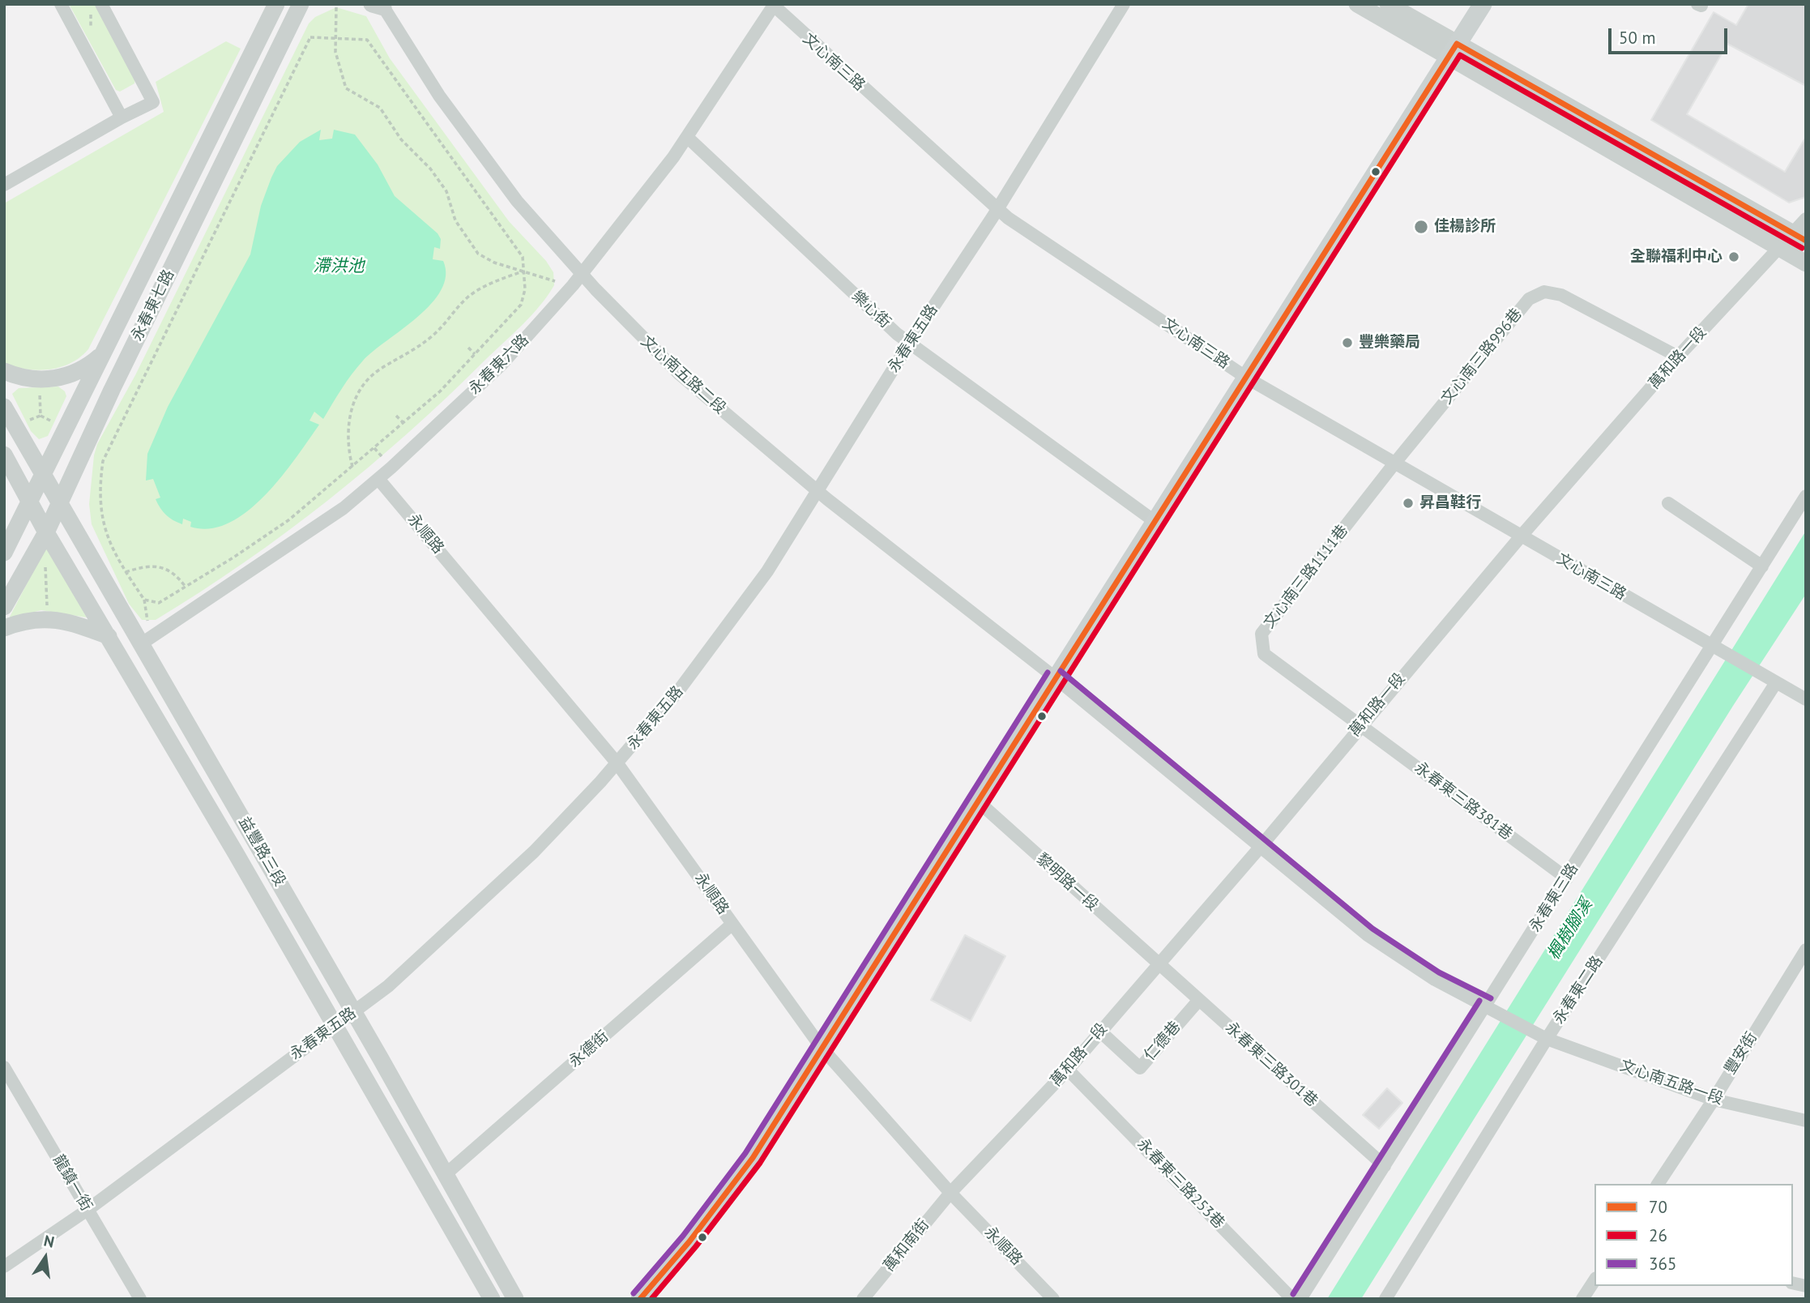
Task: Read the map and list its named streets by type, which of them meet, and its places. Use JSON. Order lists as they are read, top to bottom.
{
  "streets": {
    "street": [
      "文心南三路",
      "永春東七路",
      "樂心街",
      "永春東五路",
      "文心南三路996巷",
      "萬和路一段",
      "永春東六路",
      "文心南五路二段",
      "永順路",
      "文心南三路1111巷",
      "永春東三路381巷",
      "益豐路三段",
      "黎明路一段",
      "永春東三路",
      "永春東二路",
      "仁德巷",
      "永德街",
      "豐安街",
      "永春東三路301巷",
      "文心南五路一段",
      "龍鎮一街",
      "永春東三路253巷",
      "萬和南街"
    ]
  },
  "crossings": [
    ["文心南三路", "永春東五路"],
    ["文心南三路", "文心南三路996巷"],
    ["文心南三路", "萬和路一段"],
    ["文心南三路", "永春東六路"],
    ["文心南三路", "文心南三路1111巷"],
    ["文心南三路", "永春東三路"],
    ["文心南三路", "永春東二路"],
    ["永春東七路", "益豐路三段"],
    ["樂心街", "永春東五路"],
    ["樂心街", "永春東六路"],
    ["永春東五路", "文心南五路二段"],
    ["永春東五路", "永順路"],
    ["永春東五路", "益豐路三段"],
    ["永春東五路", "龍鎮一街"],
    ["文心南三路996巷", "萬和路一段"],
    ["文心南三路996巷", "文心南三路1111巷"],
    ["萬和路一段", "永順路"],
    ["萬和路一段", "文心南三路1111巷"],
    ["萬和路一段", "永春東三路381巷"],
    ["萬和路一段", "黎明路一段"],
    ["萬和路一段", "仁德巷"],
    ["萬和路一段", "永春東三路301巷"],
    ["萬和路一段", "永春東三路253巷"],
    ["萬和路一段", "萬和南街"],
    ["永春東六路", "文心南五路二段"],
    ["永春東六路", "永順路"],
    ["永春東六路", "益豐路三段"],
    ["永順路", "永德街"],
    ["永順路", "萬和南街"],
    ["文心南三路1111巷", "永春東三路381巷"],
    ["永春東三路381巷", "永春東三路"],
    ["益豐路三段", "永德街"],
    ["黎明路一段", "永春東三路301巷"],
    ["永春東三路", "永春東三路301巷"],
    ["永春東三路", "文心南五路一段"],
    ["永春東二路", "文心南五路一段"],
    ["仁德巷", "永春東三路301巷"],
    ["豐安街", "文心南五路一段"]
  ],
  "water": ["滯洪池", "楓樹腳溪"],
  "places": [
    "佳楊診所",
    "全聯福利中心",
    "豐樂藥局",
    "昇昌鞋行"
  ],
  "lines": ["transit line 70", "transit line 26", "transit line 365"],
  "legend": ["70", "26", "365"],
  "scale_bar": "50 m",
  "north": "top"
}
